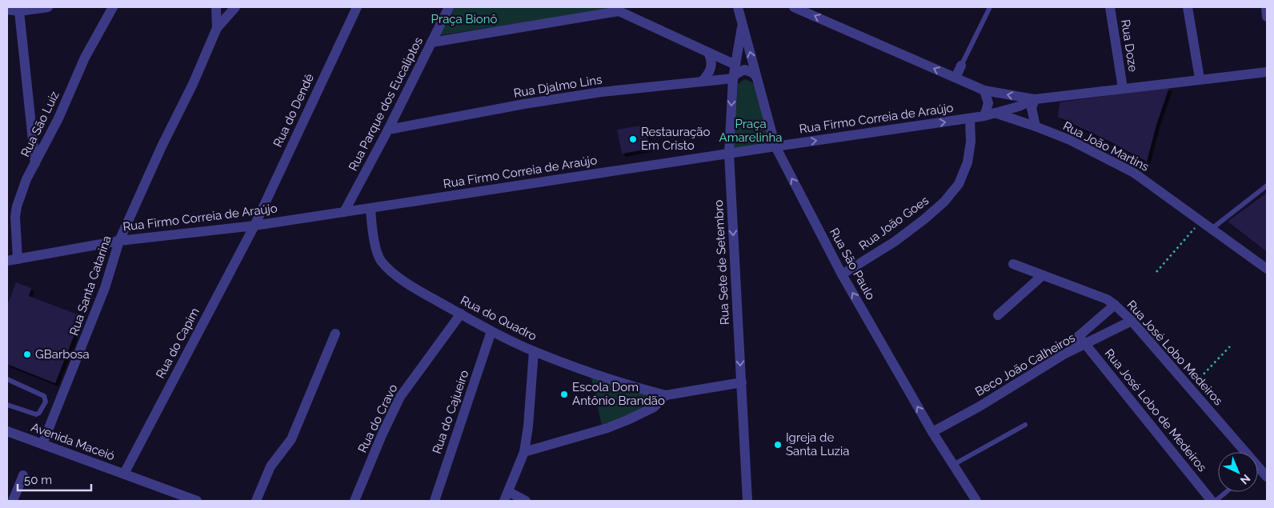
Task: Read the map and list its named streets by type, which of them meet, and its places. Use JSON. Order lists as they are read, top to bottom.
{
  "streets": {
    "street": [
      "Rua Doze",
      "Rua Djalmo Lins",
      "Rua Parque dos Eucaliptos",
      "Rua do Dendê",
      "Rua Firmo Correia de Araújo",
      "Rua São Luiz",
      "Rua João Martins",
      "Rua João Goes",
      "Rua Sete de Setembro",
      "Rua São Paulo",
      "Rua Santa Catarina",
      "Rua do Quadro",
      "Rua do Capim",
      "Rua José Lobo Medeiros",
      "Beco João Calheiros",
      "Rua José Lobo de Medeiros",
      "Rua do Cajueiro",
      "Rua do Cravo",
      "Avenida Maceió"
    ]
  },
  "crossings": [
    ["Rua Doze", "Rua Firmo Correia de Araújo"],
    ["Rua Djalmo Lins", "Rua Parque dos Eucaliptos"],
    ["Rua Djalmo Lins", "Rua Sete de Setembro"],
    ["Rua Djalmo Lins", "Rua São Paulo"],
    ["Rua Parque dos Eucaliptos", "Rua Firmo Correia de Araújo"],
    ["Rua do Dendê", "Rua Firmo Correia de Araújo"],
    ["Rua do Dendê", "Rua do Capim"],
    ["Rua Firmo Correia de Araújo", "Rua São Luiz"],
    ["Rua Firmo Correia de Araújo", "Rua João Martins"],
    ["Rua Firmo Correia de Araújo", "Rua João Goes"],
    ["Rua Firmo Correia de Araújo", "Rua Sete de Setembro"],
    ["Rua Firmo Correia de Araújo", "Rua São Paulo"],
    ["Rua Firmo Correia de Araújo", "Rua Santa Catarina"],
    ["Rua Firmo Correia de Araújo", "Rua do Quadro"],
    ["Rua Firmo Correia de Araújo", "Rua do Capim"],
    ["Rua João Goes", "Rua São Paulo"],
    ["Rua Sete de Setembro", "Rua São Paulo"],
    ["Rua São Paulo", "Beco João Calheiros"],
    ["Rua Santa Catarina", "Avenida Maceió"],
    ["Rua do Quadro", "Rua do Cajueiro"],
    ["Rua do Quadro", "Rua do Cravo"],
    ["Rua do Capim", "Avenida Maceió"],
    ["Rua José Lobo Medeiros", "Beco João Calheiros"],
    ["Beco João Calheiros", "Rua José Lobo de Medeiros"]
  ],
  "one_way": ["Rua Sete de Setembro", "Rua São Paulo"],
  "parks": ["Praça Bionô", "Praça Amarelinha"],
  "places": [
    "Restauração Em Cristo",
    "GBarbosa",
    "Escola Dom Antônio Brandão",
    "Igreja de Santa Luzia"
  ],
  "scale_bar": "50 m",
  "north": "bottom right"
}
